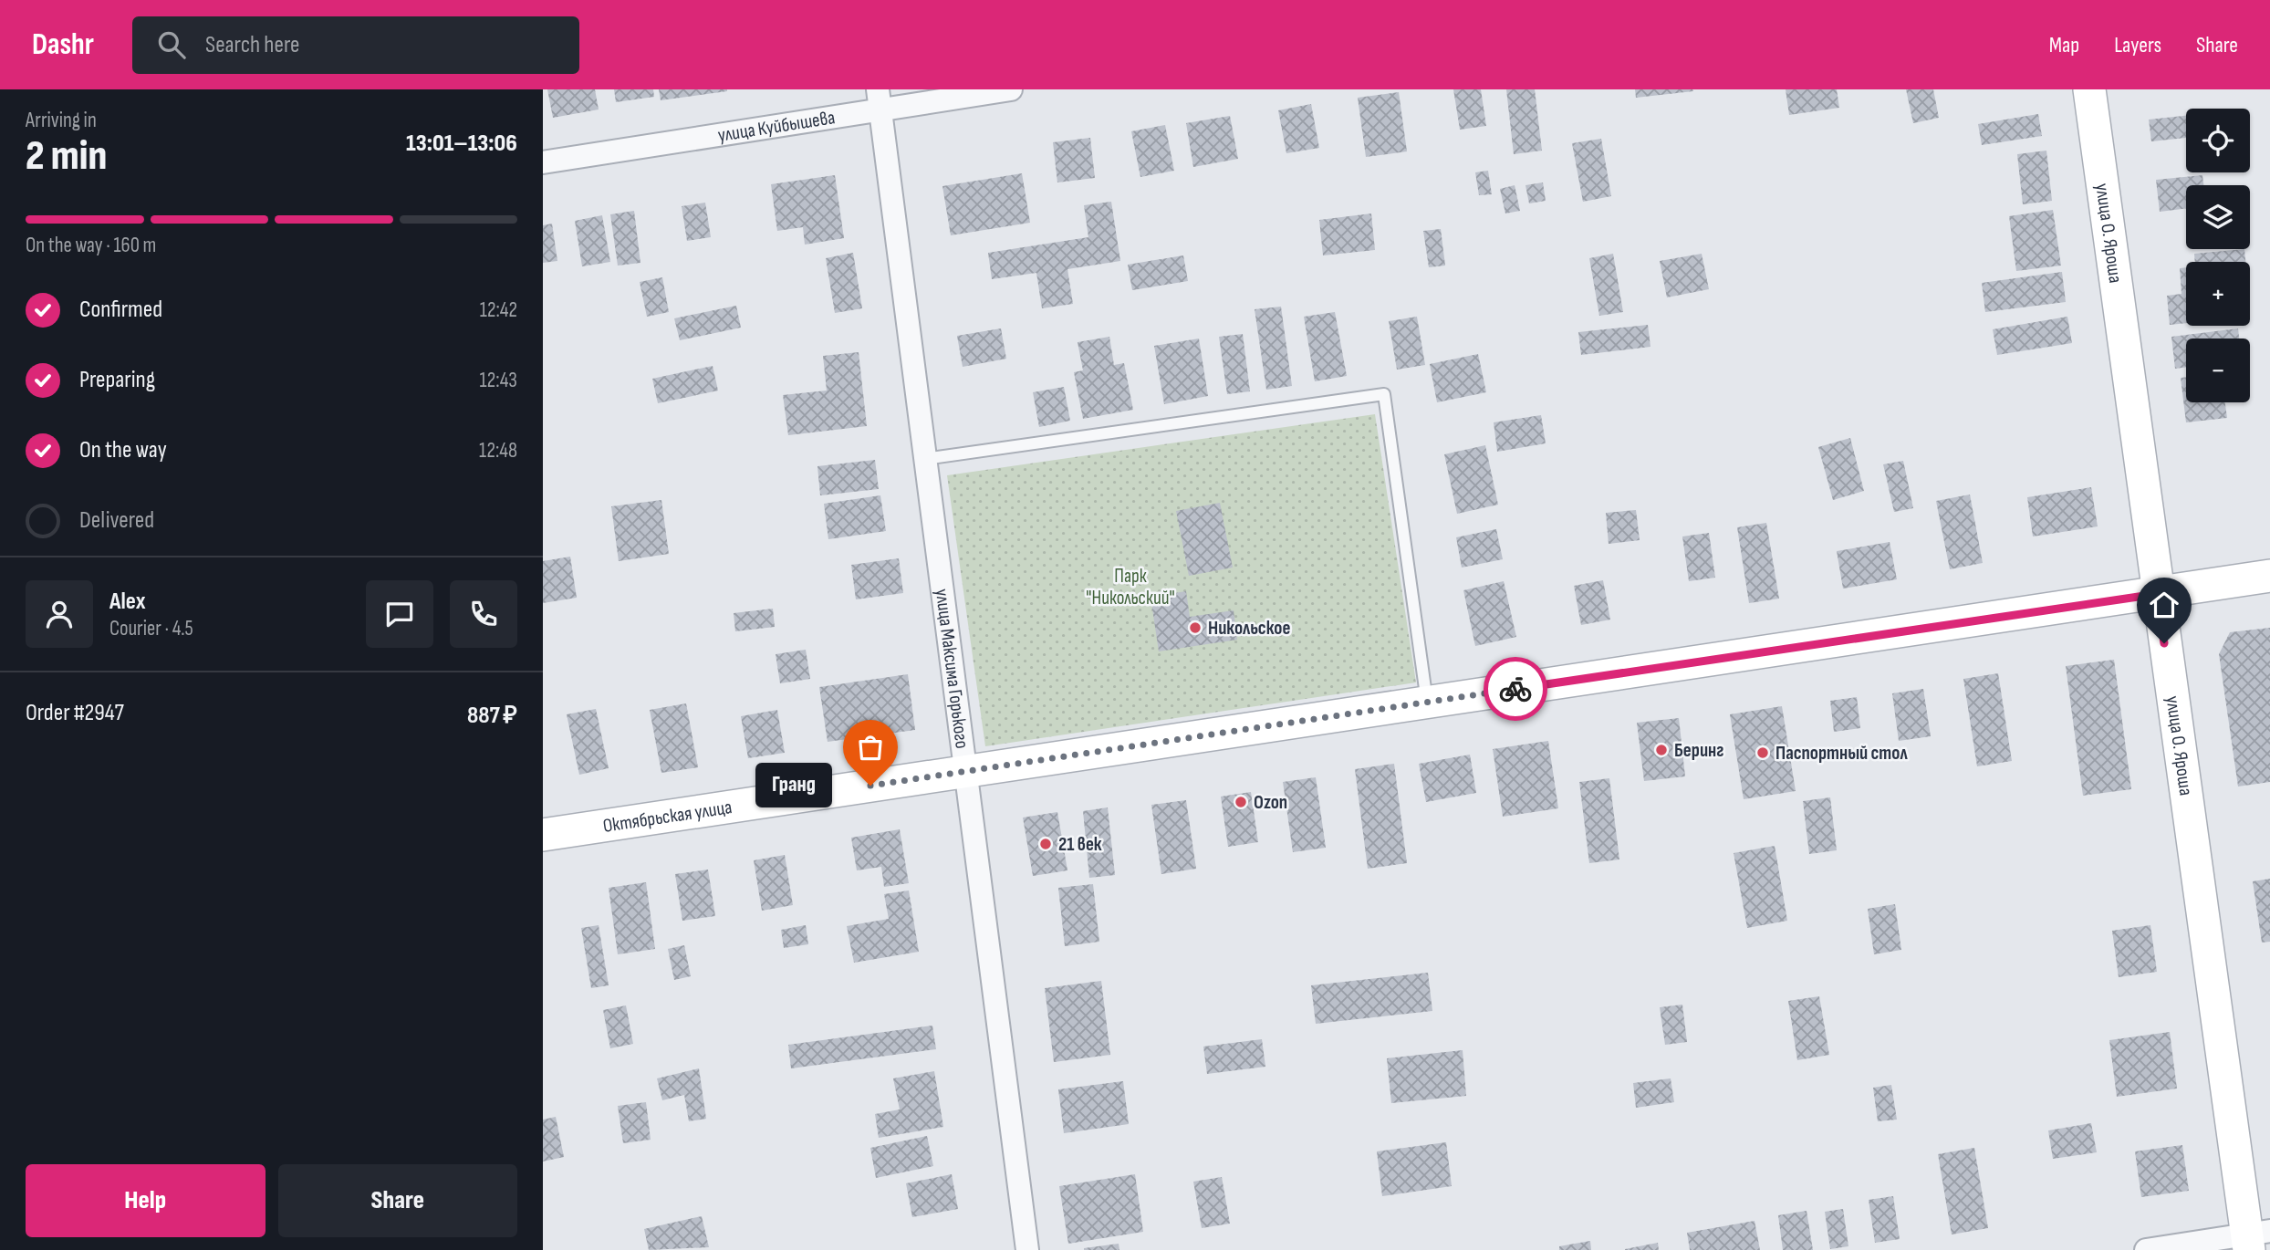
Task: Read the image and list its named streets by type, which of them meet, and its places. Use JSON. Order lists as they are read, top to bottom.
{
  "streets": {
    "main road": ["улица О. Яроша", "Октябрьская улица"],
    "street": ["улица Куйбышева", "улица Максима Горького"]
  },
  "crossings": [
    ["улица Куйбышева", "улица Максима Горького"],
    ["улица О. Яроша", "Октябрьская улица"],
    ["улица Максима Горького", "Октябрьская улица"]
  ],
  "parks": ["Парк \"Никольский\""],
  "places": [
    "Никольское",
    "Беринг",
    "Паспортный стол",
    "Гранд",
    "Ozon",
    "21 век"
  ],
  "page": {
    "header": "Dashr",
    "search": "Search here",
    "nav": ["Map", "Layers", "Share"],
    "heading": ["2 min", "Arriving in", "13:01–13:06"],
    "panel": [
      "Alex",
      "Courier · 4.5",
      "Order #2947",
      "887 ₽"
    ],
    "map_buttons": ["+", "−"],
    "bar": "On the way · 160 m",
    "list": [
      ["Confirmed", "12:42"],
      ["Preparing", "12:43"],
      ["On the way", "12:48"],
      "Delivered"
    ],
    "bubble": "Гранд",
    "buttons": ["Help", "Share"]
  }
}
